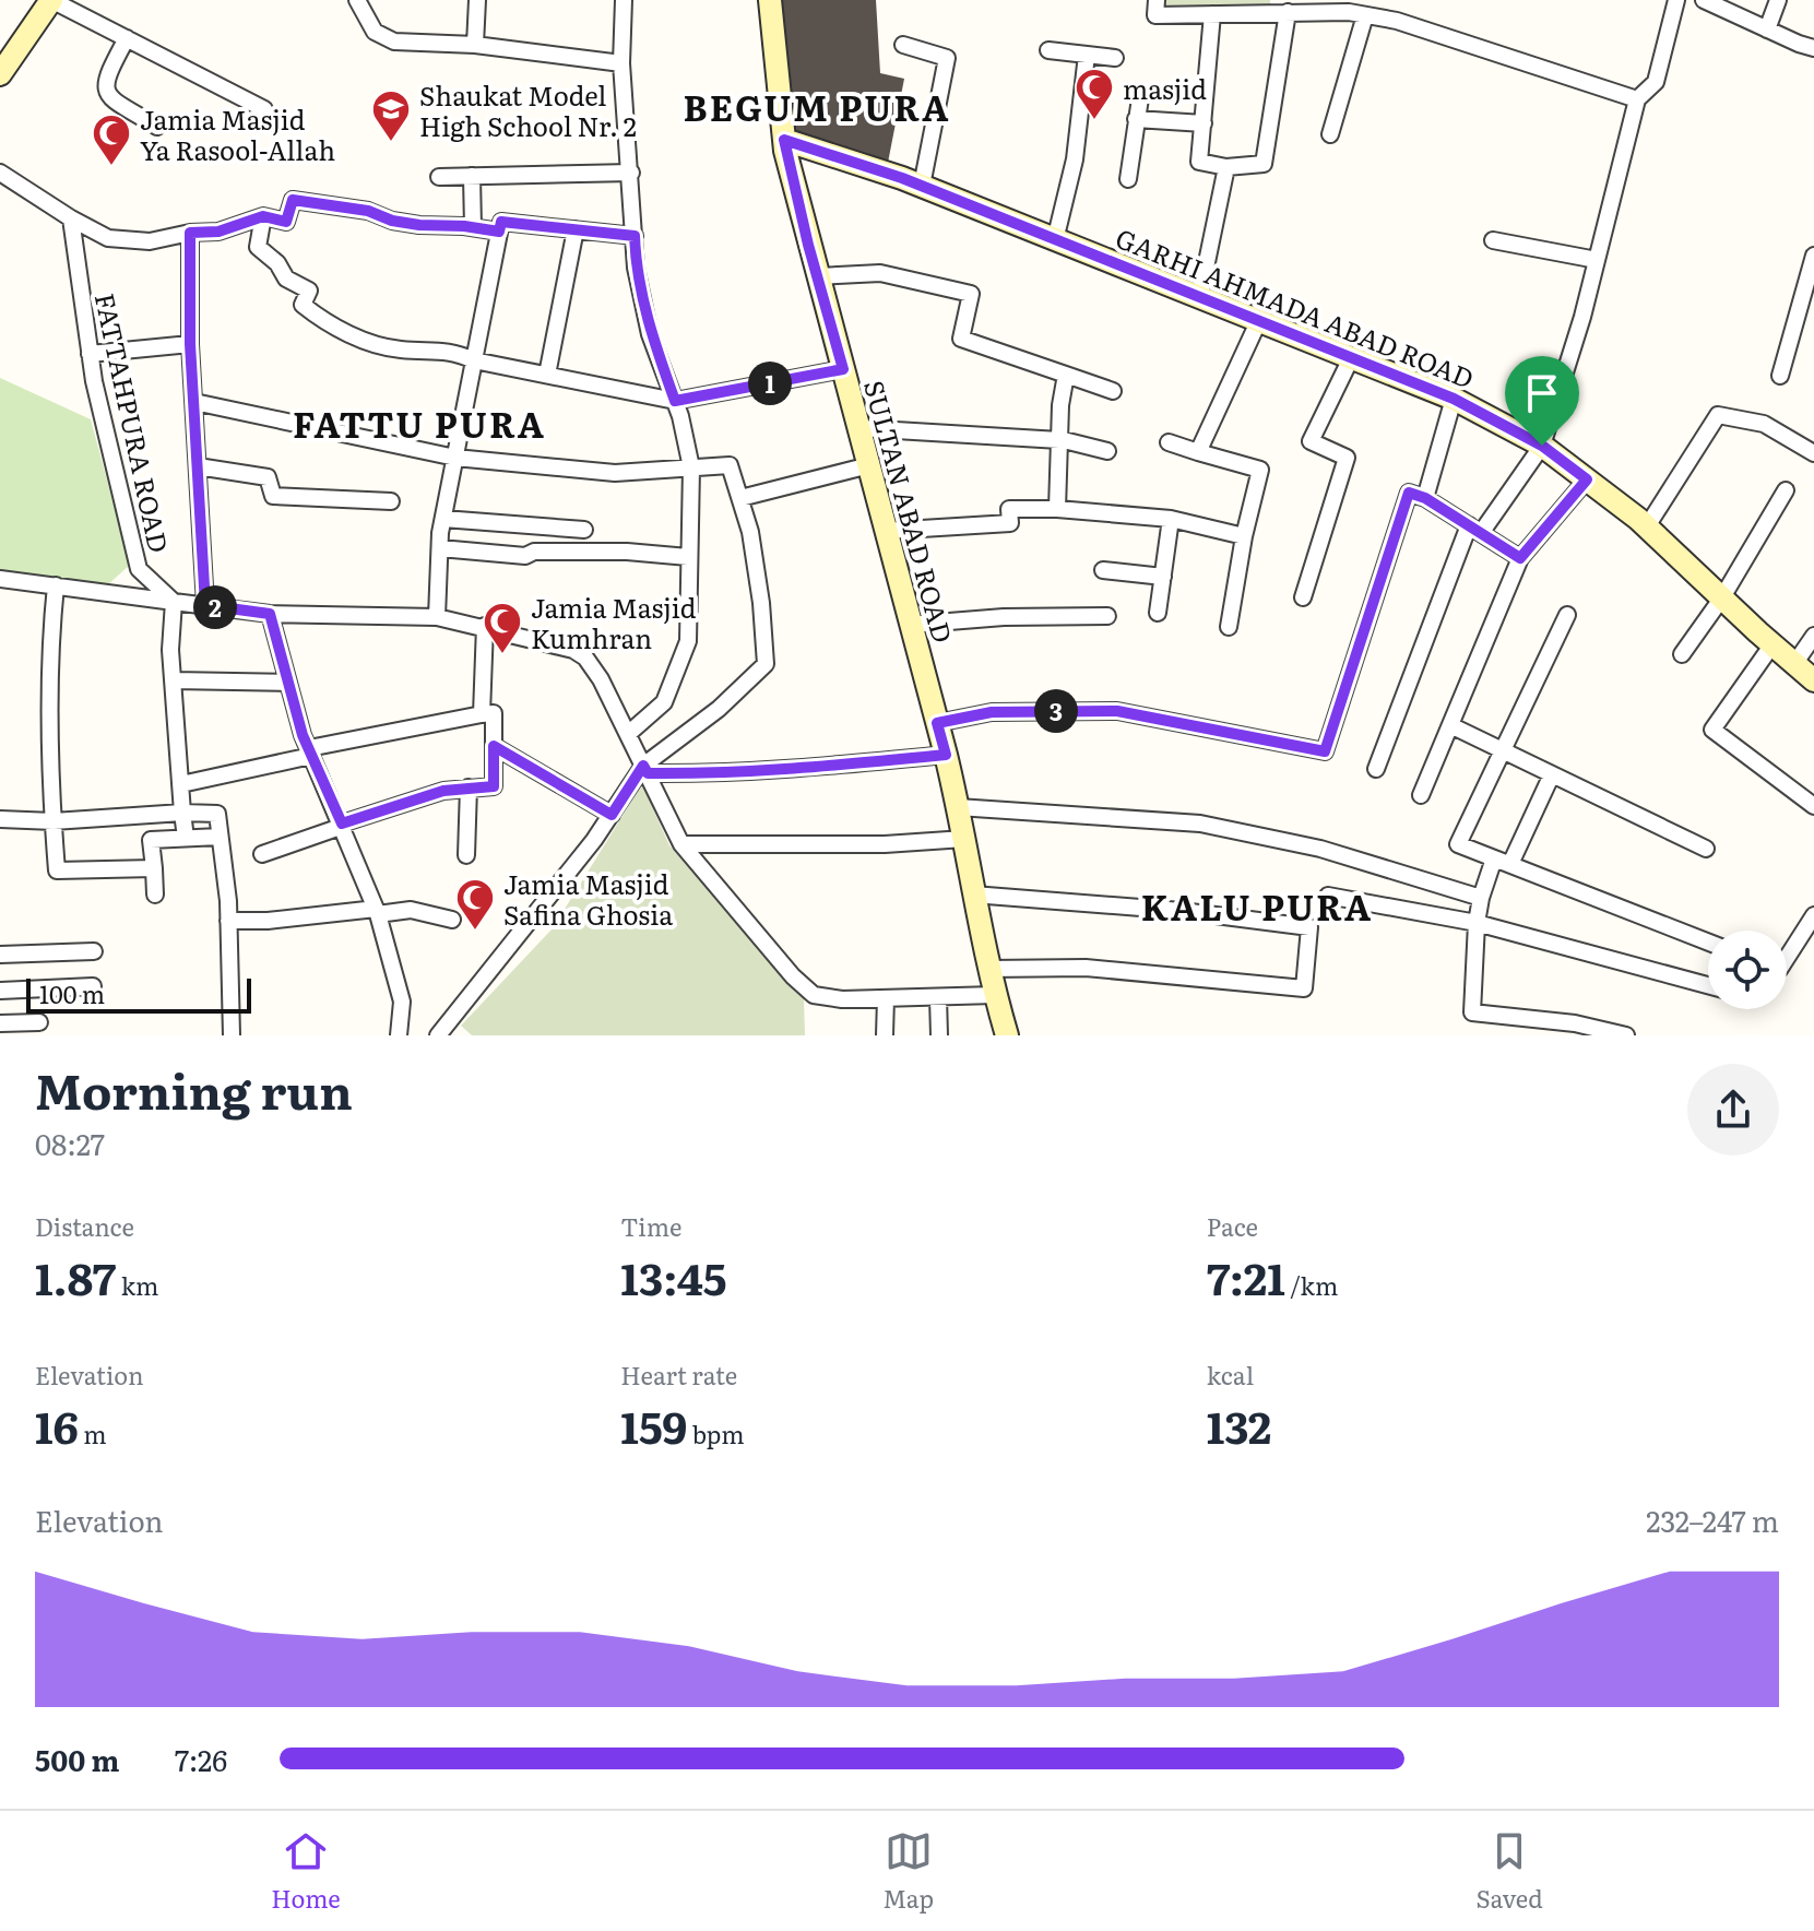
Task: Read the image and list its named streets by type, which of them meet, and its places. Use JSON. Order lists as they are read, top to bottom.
{
  "streets": {
    "street": ["GARHI AHMADA ABAD ROAD", "FATTAHPURA ROAD", "SULTAN ABAD ROAD"]
  },
  "crossings": [
    ["GARHI AHMADA ABAD ROAD", "SULTAN ABAD ROAD"]
  ],
  "districts": ["BEGUM PURA", "FATTU PURA", "KALU PURA"],
  "places": {
    "mosque": [
      "masjid",
      "Jamia Masjid Ya Rasool-Allah",
      "Jamia Masjid Kumhran",
      "Jamia Masjid Safina Ghosia"
    ],
    "school or university": ["Shaukat Model High School Nr. 2"]
  },
  "scale_bar": "100 m",
  "page": {
    "pins": ["1", "2", "3"],
    "scale": "100 m",
    "heading": ["Morning run", "08:27"],
    "stats": [
      ["Distance", "1.87 km"],
      ["Time", "13:45"],
      ["Pace", "7:21 /km"],
      ["Elevation", "16 m"],
      ["Heart rate", "159 bpm"],
      ["kcal", "132"]
    ],
    "chart": ["Elevation", "232–247 m"],
    "list": [
      {
        "name": "500 m",
        "note": "7:26"
      }
    ],
    "tabs": ["Home", "Map", "Saved"]
  }
}
